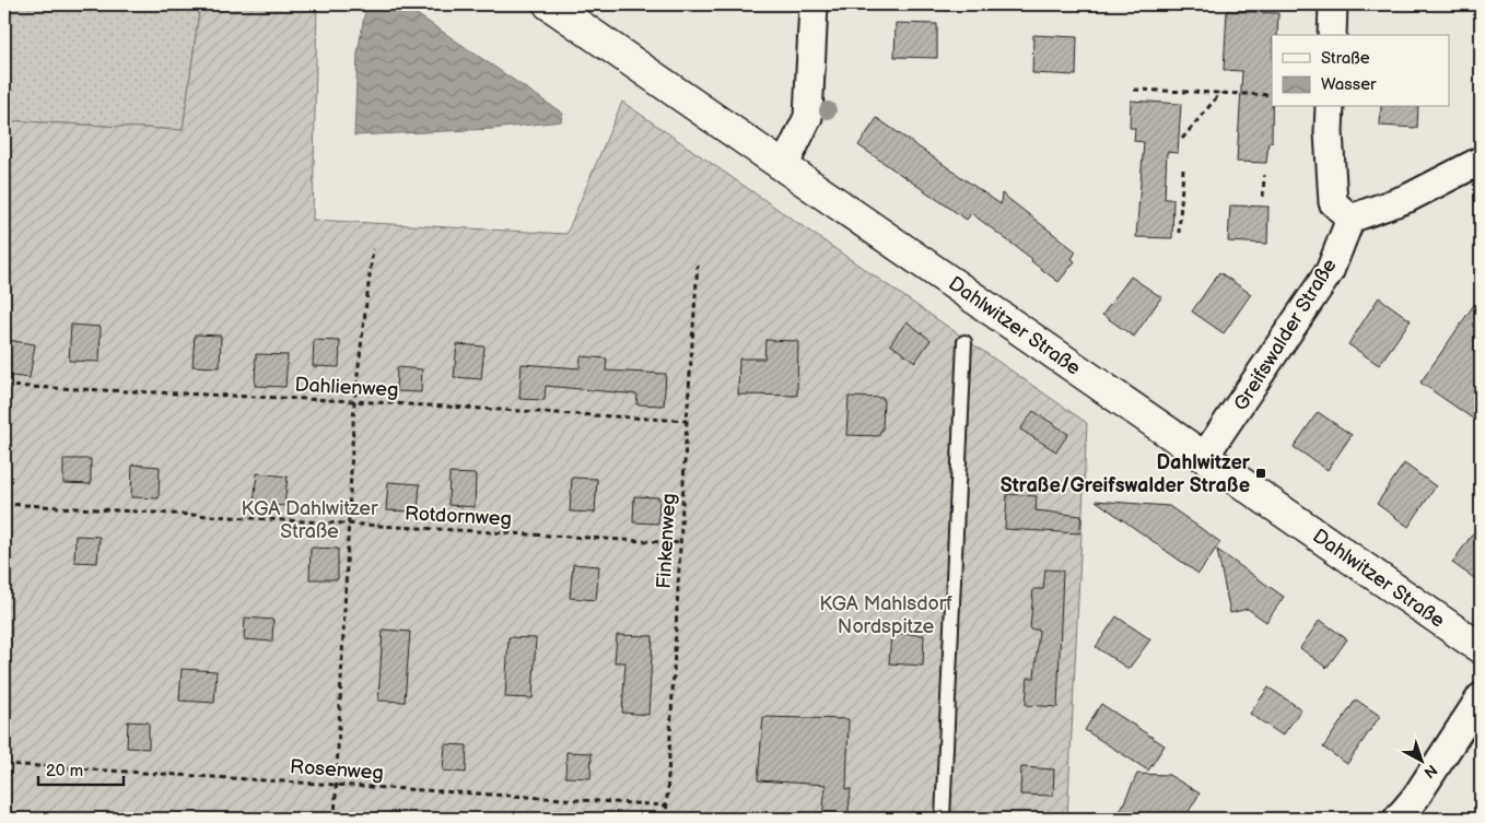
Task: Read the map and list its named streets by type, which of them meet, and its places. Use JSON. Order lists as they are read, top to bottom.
{
  "streets": {
    "main road": ["Dahlwitzer Straße"],
    "street": ["Greifswalder Straße"],
    "path": [
      "Dahlienweg",
      "Rotdornweg",
      "Finkenweg",
      "Rosenweg"
    ]
  },
  "crossings": [
    ["Dahlwitzer Straße", "Greifswalder Straße"],
    ["Dahlienweg", "Finkenweg"],
    ["Rotdornweg", "Finkenweg"],
    ["Finkenweg", "Rosenweg"]
  ],
  "parks": ["KGA Dahlwitzer Straße", "KGA Mahlsdorf Nordspitze"],
  "places": {
    "transit": ["Dahlwitzer Straße/Greifswalder Straße"]
  },
  "legend": ["Straße", "Wasser"],
  "scale_bar": "20 m",
  "north": "bottom right"
}
